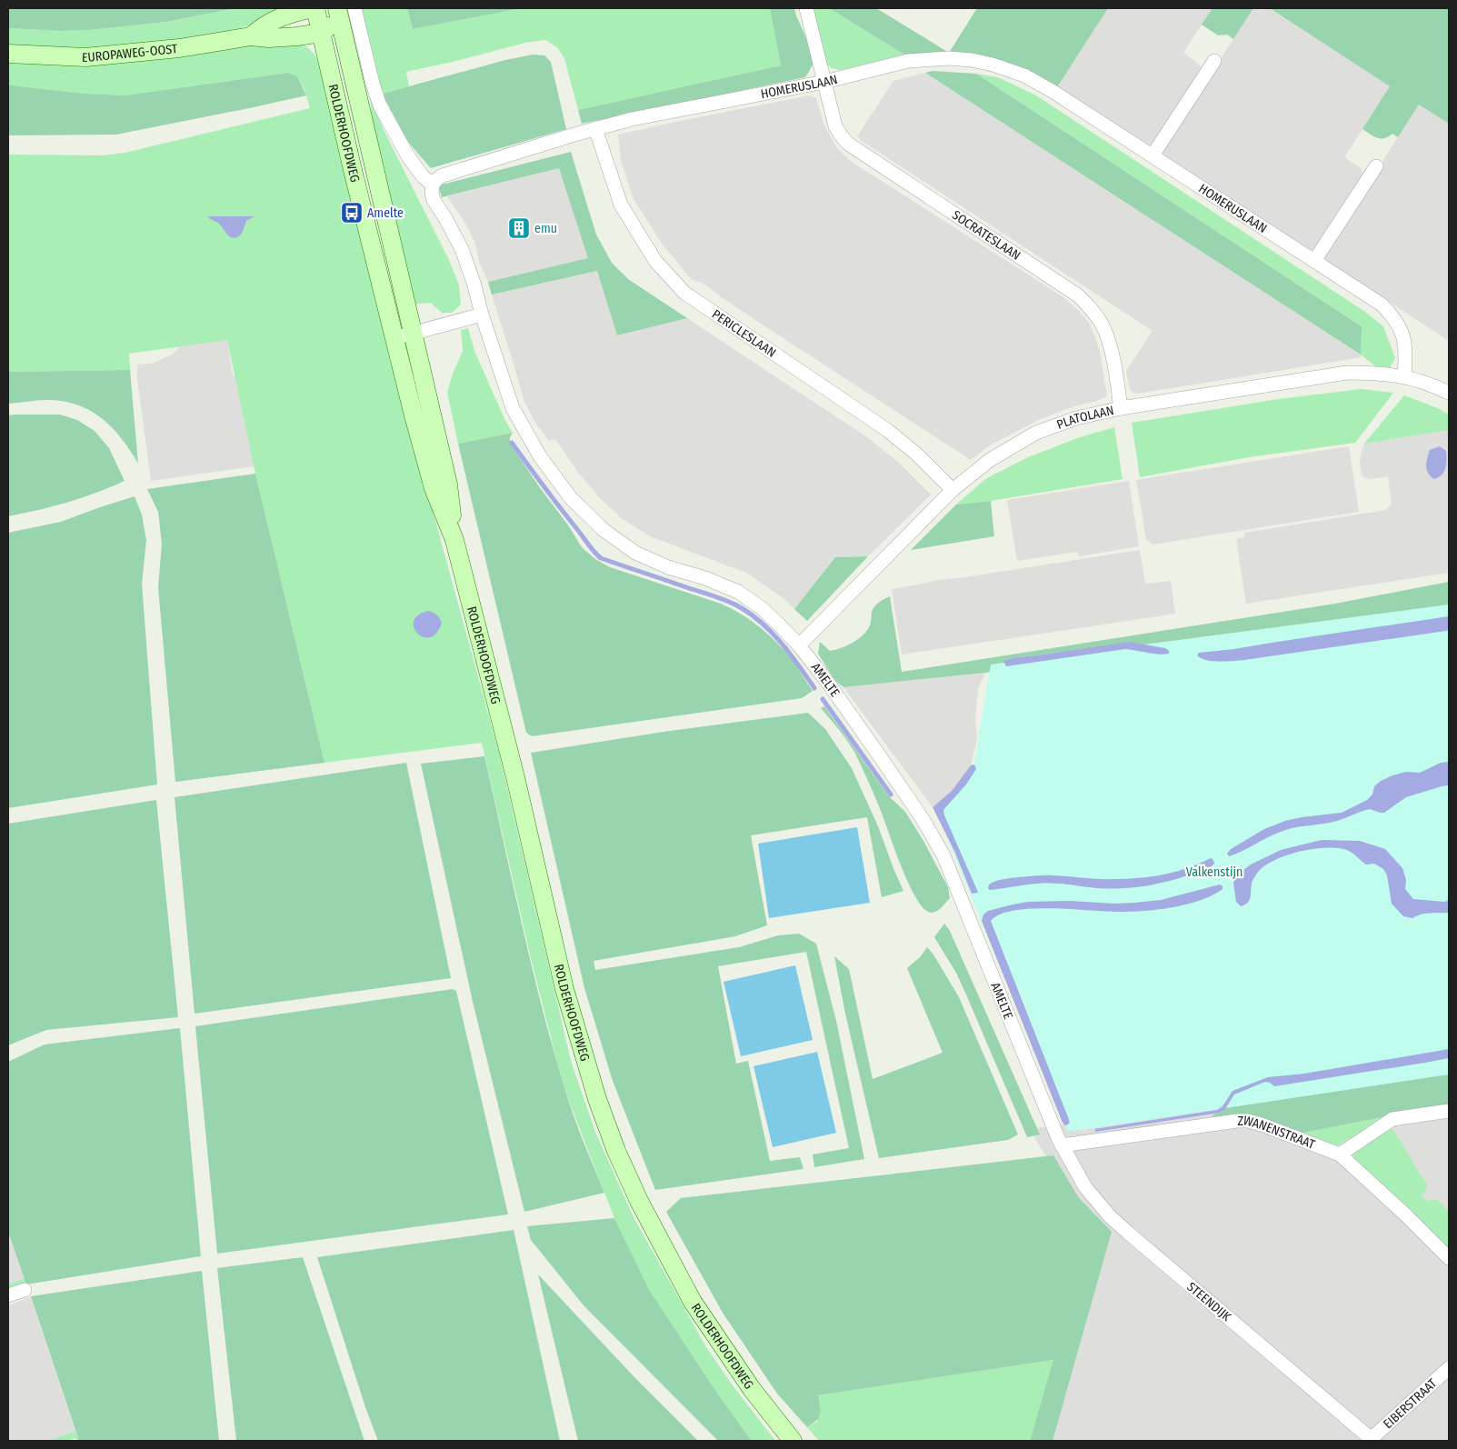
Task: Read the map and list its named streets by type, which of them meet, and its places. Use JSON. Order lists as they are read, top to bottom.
{
  "streets": {
    "main road": ["EUROPAWEG-OOST", "ROLDERHOOFDWEG"],
    "street": [
      "HOMERUSLAAN",
      "SOCRATESLAAN",
      "PERICLESLAAN",
      "PLATOLAAN",
      "AMELTE",
      "ZWANENSTRAAT",
      "STEENDIJK",
      "EIBERSTRAAT"
    ]
  },
  "crossings": [
    ["EUROPAWEG-OOST", "ROLDERHOOFDWEG"],
    ["HOMERUSLAAN", "SOCRATESLAAN"],
    ["HOMERUSLAAN", "PERICLESLAAN"],
    ["HOMERUSLAAN", "PLATOLAAN"],
    ["HOMERUSLAAN", "AMELTE"],
    ["SOCRATESLAAN", "PLATOLAAN"],
    ["PERICLESLAAN", "PLATOLAAN"],
    ["PLATOLAAN", "AMELTE"],
    ["AMELTE", "ZWANENSTRAAT"],
    ["AMELTE", "STEENDIJK"],
    ["ZWANENSTRAAT", "STEENDIJK"],
    ["STEENDIJK", "EIBERSTRAAT"]
  ],
  "parks": ["Valkenstijn"],
  "places": {
    "bus stop": ["Amelte"],
    "building": ["emu"]
  }
}
